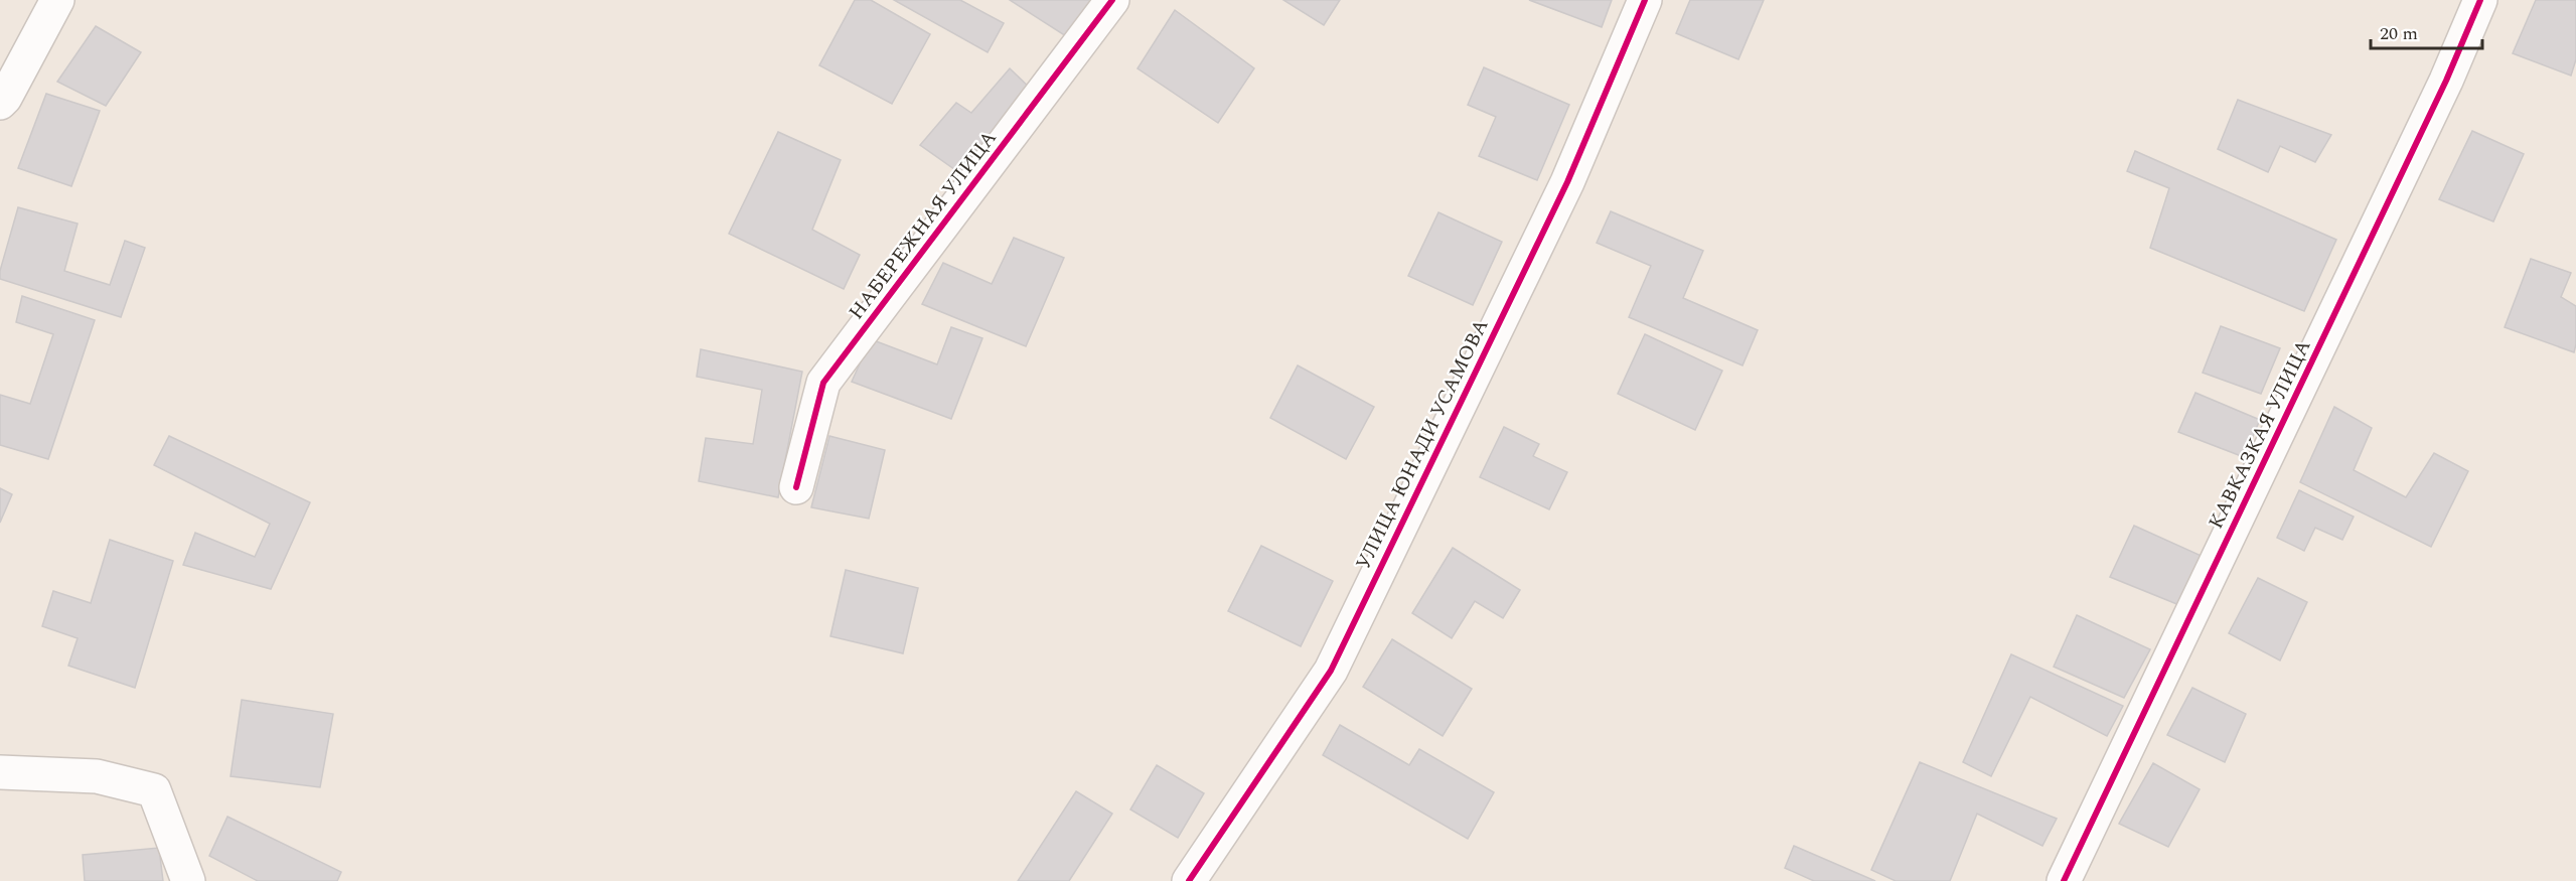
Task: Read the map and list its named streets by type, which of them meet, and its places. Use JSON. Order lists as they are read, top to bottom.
{
  "streets": {
    "street": ["НАБЕРЕЖНАЯ УЛИЦА", "КАВКАЗКАЯ УЛИЦА", "УЛИЦА ЮНАДИ УСАМОВА"]
  },
  "scale_bar": "20 m"
}
